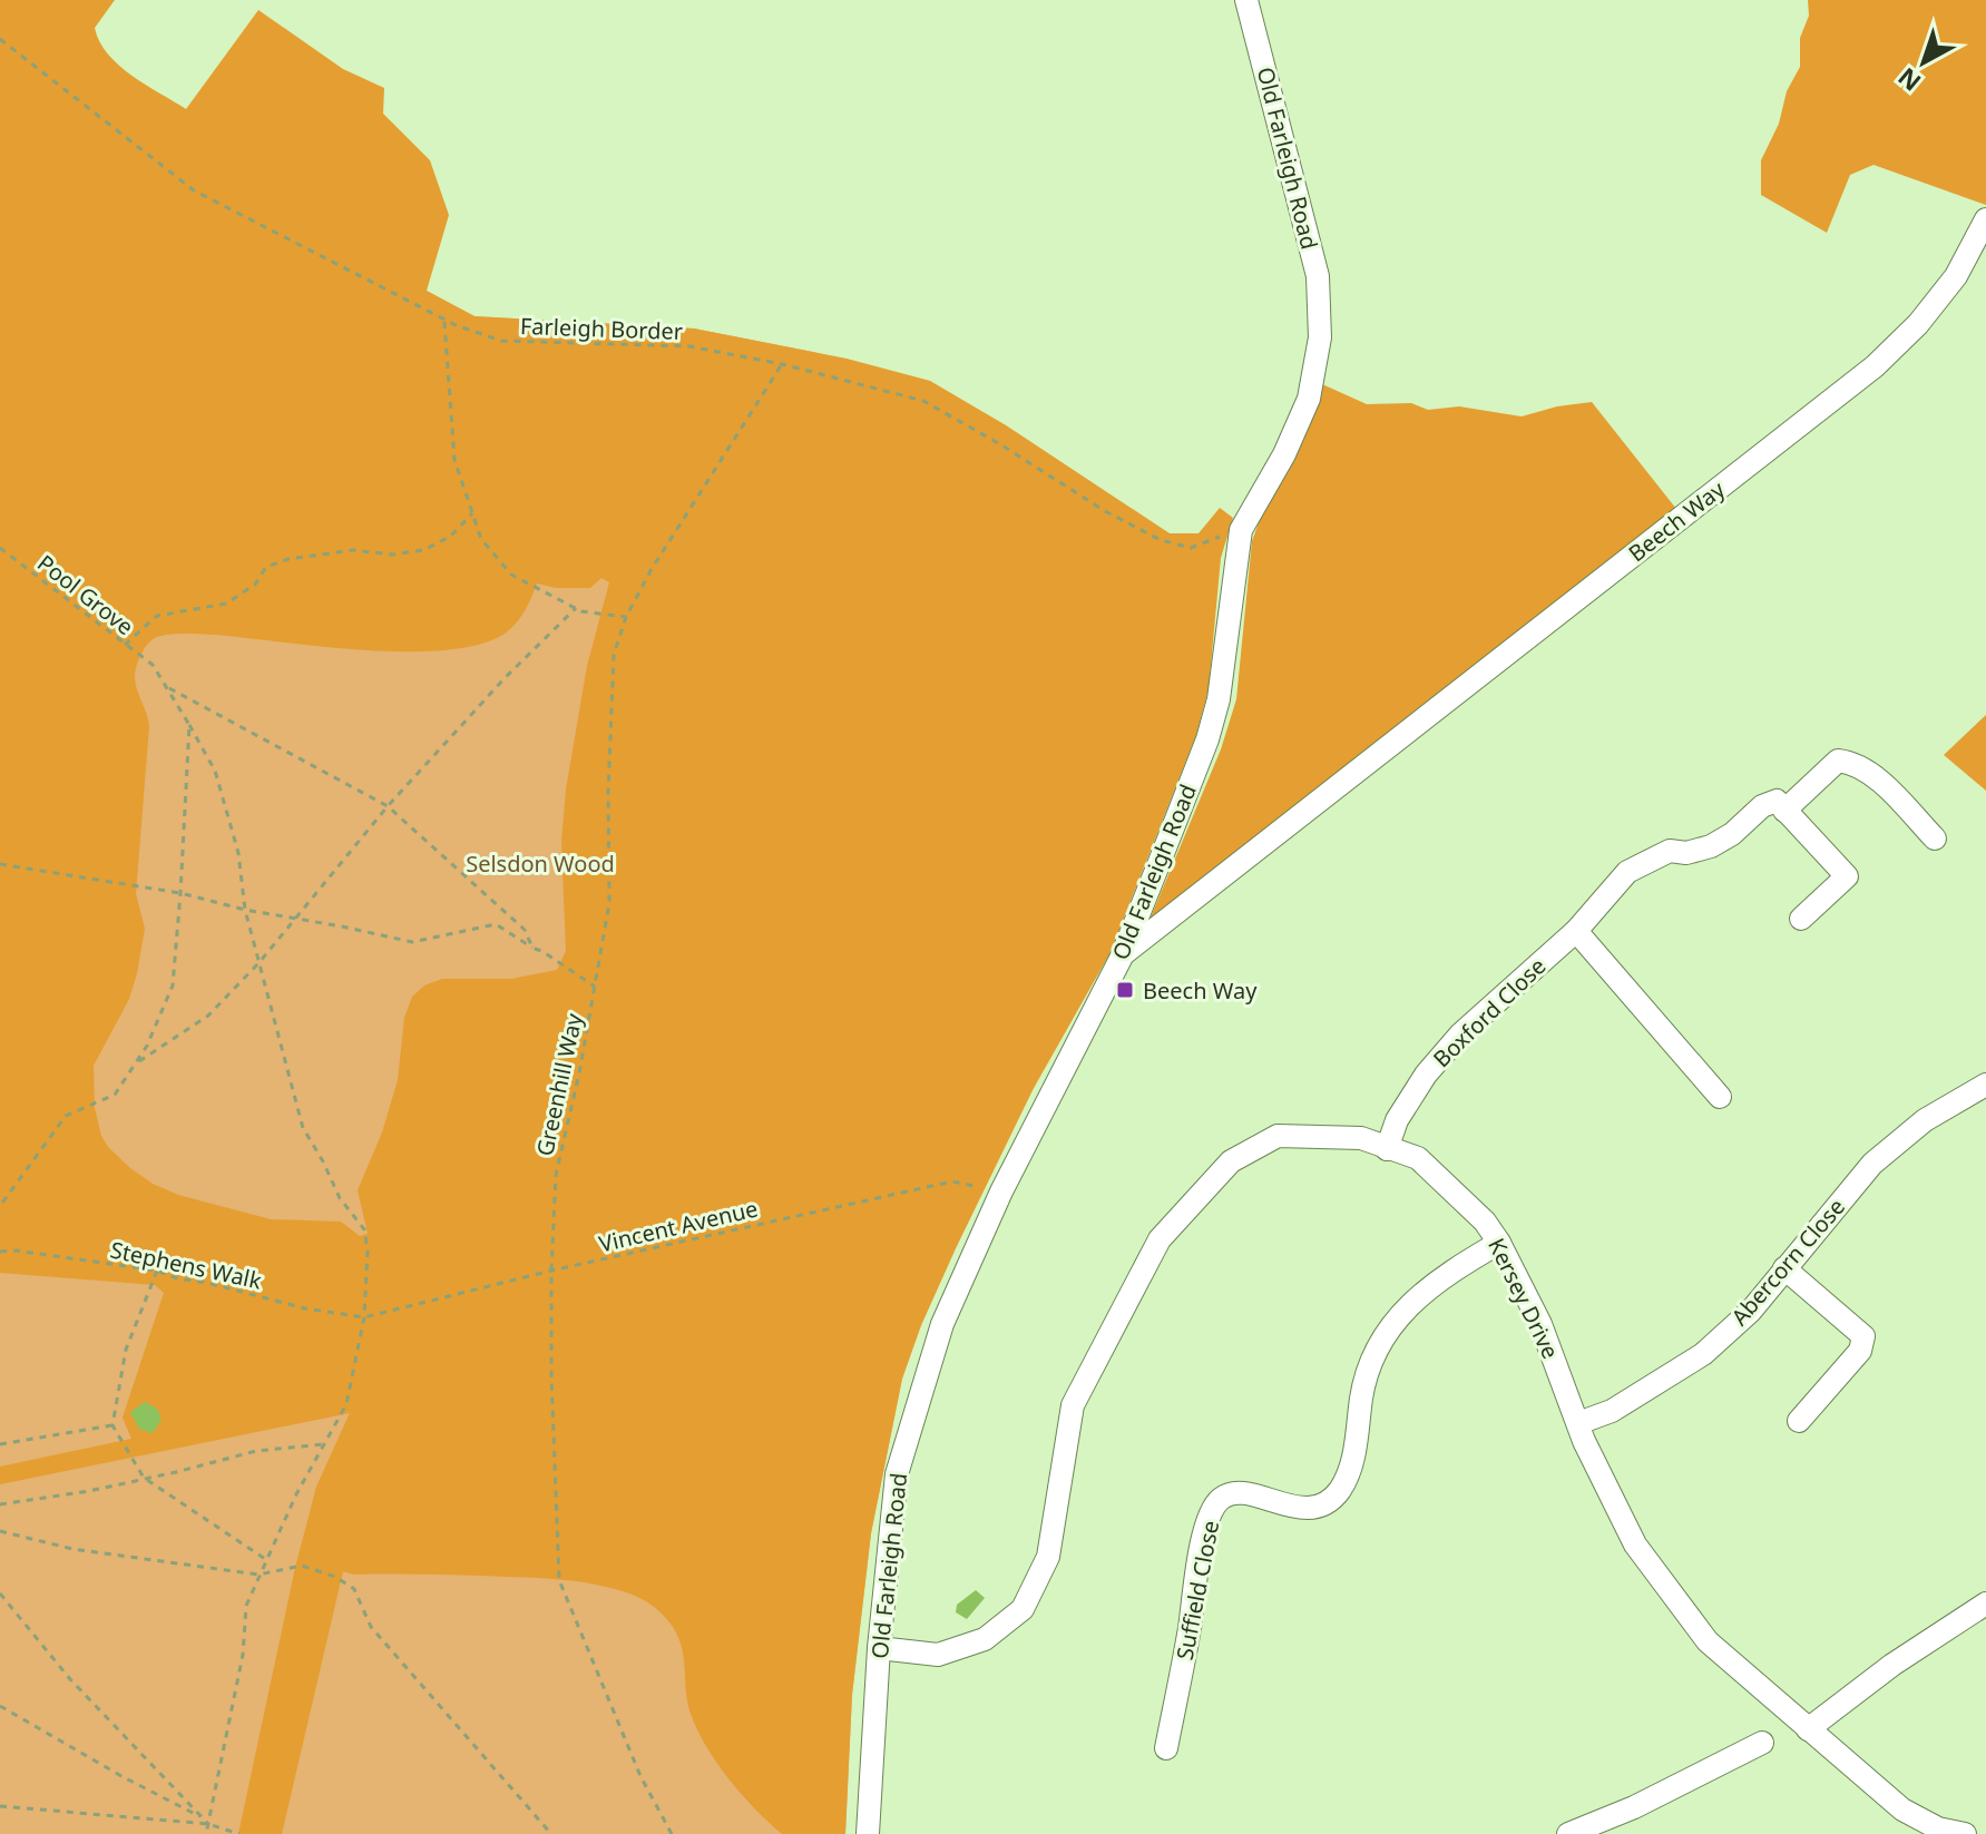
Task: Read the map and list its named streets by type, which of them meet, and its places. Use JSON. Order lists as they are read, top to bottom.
{
  "streets": {
    "street": [
      "Old Farleigh Road",
      "Beech Way",
      "Boxford Close",
      "Abercorn Close",
      "Kersey Drive",
      "Suffield Close"
    ],
    "path": [
      "Farleigh Border",
      "Pool Grove",
      "Greenhill Way",
      "Vincent Avenue",
      "Stephens Walk"
    ]
  },
  "crossings": [
    ["Old Farleigh Road", "Farleigh Border"],
    ["Old Farleigh Road", "Beech Way"],
    ["Old Farleigh Road", "Vincent Avenue"],
    ["Old Farleigh Road", "Kersey Drive"],
    ["Farleigh Border", "Greenhill Way"],
    ["Boxford Close", "Kersey Drive"],
    ["Greenhill Way", "Vincent Avenue"],
    ["Vincent Avenue", "Stephens Walk"],
    ["Abercorn Close", "Kersey Drive"],
    ["Kersey Drive", "Suffield Close"]
  ],
  "parks": ["Selsdon Wood"],
  "places": {
    "transit": ["Beech Way"]
  },
  "north": "bottom left"
}
